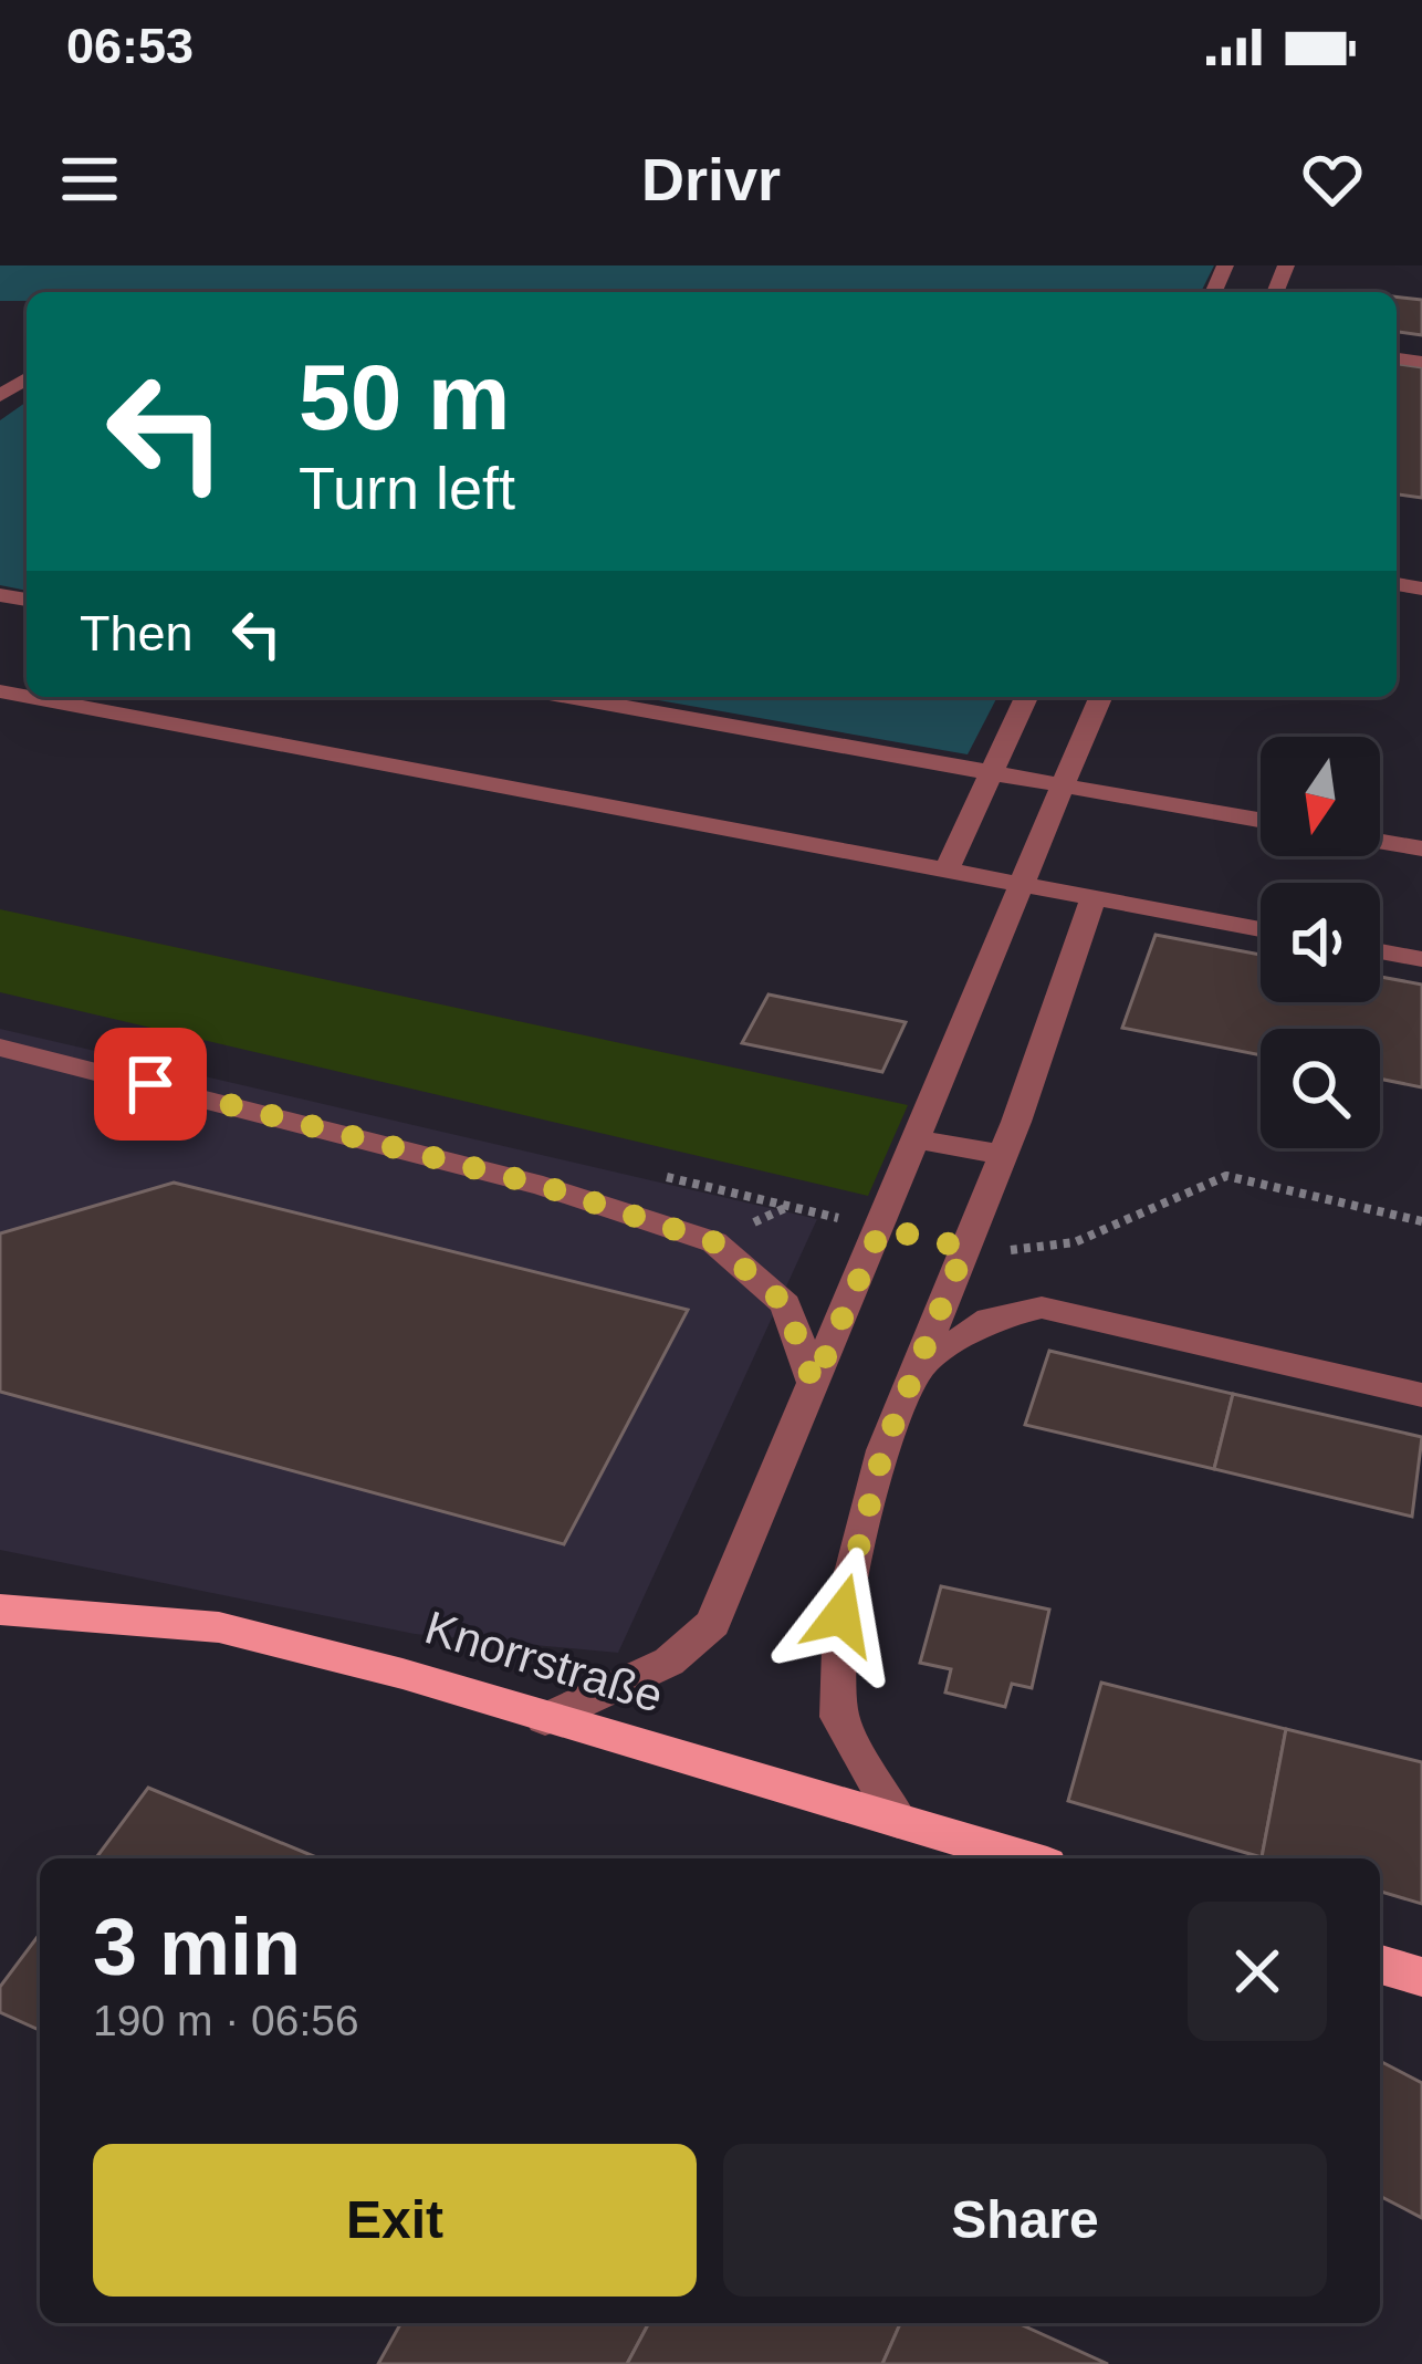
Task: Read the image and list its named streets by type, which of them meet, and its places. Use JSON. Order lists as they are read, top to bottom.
{
  "streets": {
    "main road": ["Knorrstraße"]
  },
  "north": "bottom",
  "page": {
    "status": "06:53",
    "header": "Drivr",
    "turn": ["50 m", "Turn left"],
    "then": "Then",
    "heading": ["3 min", "190 m · 06:56"],
    "buttons": ["Exit", "Share"]
  }
}
